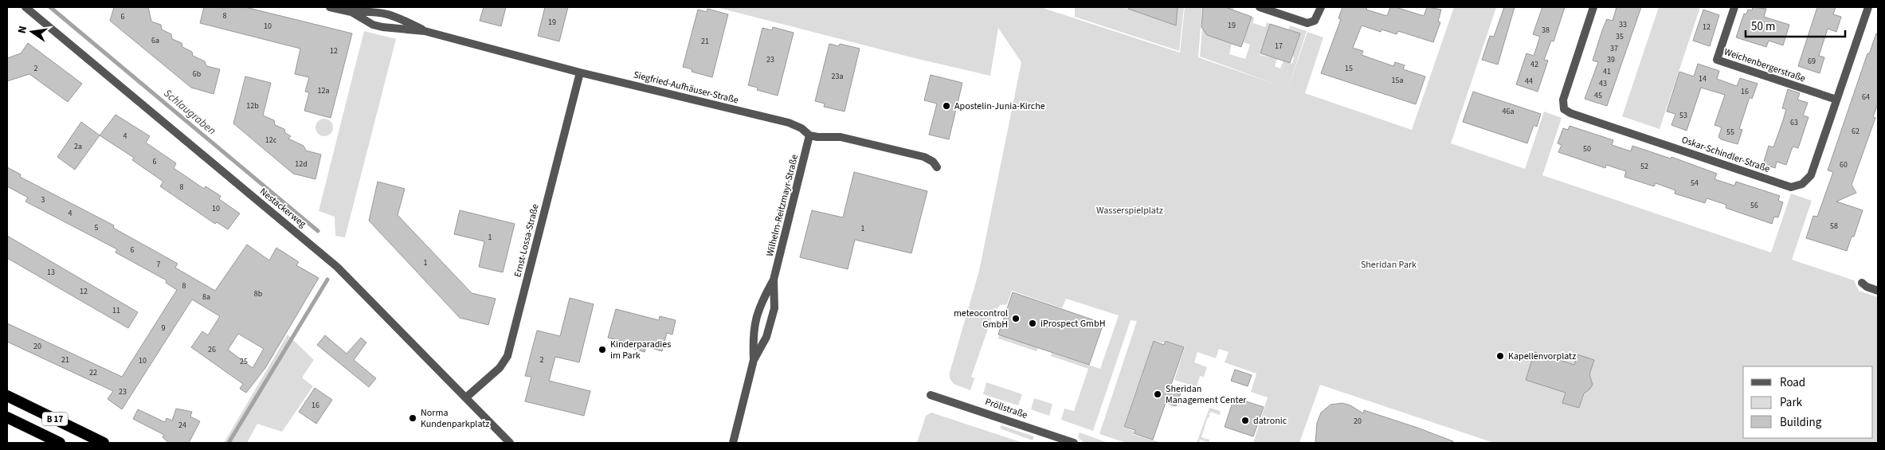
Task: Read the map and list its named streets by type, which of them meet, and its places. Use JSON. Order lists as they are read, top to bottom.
{
  "streets": {
    "highway": ["B 17"],
    "street": [
      "Weichenbergerstraße",
      "Siegfried-Aufhäuser-Straße",
      "Oskar-Schindler-Straße",
      "Wilhelm-Reitzmayr-Straße",
      "Nestackerweg",
      "Ernst-Lossa-Straße",
      "Pröllstraße"
    ]
  },
  "crossings": [
    ["Weichenbergerstraße", "Oskar-Schindler-Straße"],
    ["Siegfried-Aufhäuser-Straße", "Wilhelm-Reitzmayr-Straße"],
    ["Siegfried-Aufhäuser-Straße", "Ernst-Lossa-Straße"],
    ["Nestackerweg", "Ernst-Lossa-Straße"]
  ],
  "water": ["Schlaugraben"],
  "parks": ["Wasserspielplatz", "Sheridan Park"],
  "places": [
    "Apostelin-Junia-Kirche",
    "meteocontrol GmbH",
    "iProspect GmbH",
    "Kinderparadies im Park",
    "Kapellenvorplatz",
    "Sheridan Management Center",
    "Norma Kundenparkplatz",
    "datronic"
  ],
  "house_numbers": [
    "8",
    "6",
    "19",
    "33",
    "19",
    "10",
    "12",
    "38",
    "35",
    "6a",
    "21",
    "17",
    "37",
    "12",
    "23",
    "39",
    "69",
    "42",
    "2",
    "15",
    "41",
    "6b",
    "23a",
    "14",
    "15a",
    "44",
    "43",
    "12a",
    "16",
    "45",
    "64",
    "12b",
    "46a",
    "53",
    "63",
    "62",
    "55",
    "4",
    "12c",
    "2a",
    "50",
    "6",
    "12d",
    "60",
    "52",
    "54",
    "8",
    "3",
    "56",
    "10",
    "4",
    "58",
    "5",
    "1",
    "1",
    "6",
    "1",
    "7",
    "13",
    "8",
    "12",
    "8b",
    "8a",
    "11",
    "9",
    "20",
    "26",
    "21",
    "2",
    "10",
    "25",
    "22",
    "23",
    "16",
    "20",
    "24"
  ],
  "legend": ["Road", "Park", "Building"],
  "scale_bar": "50 m",
  "north": "left"
}
